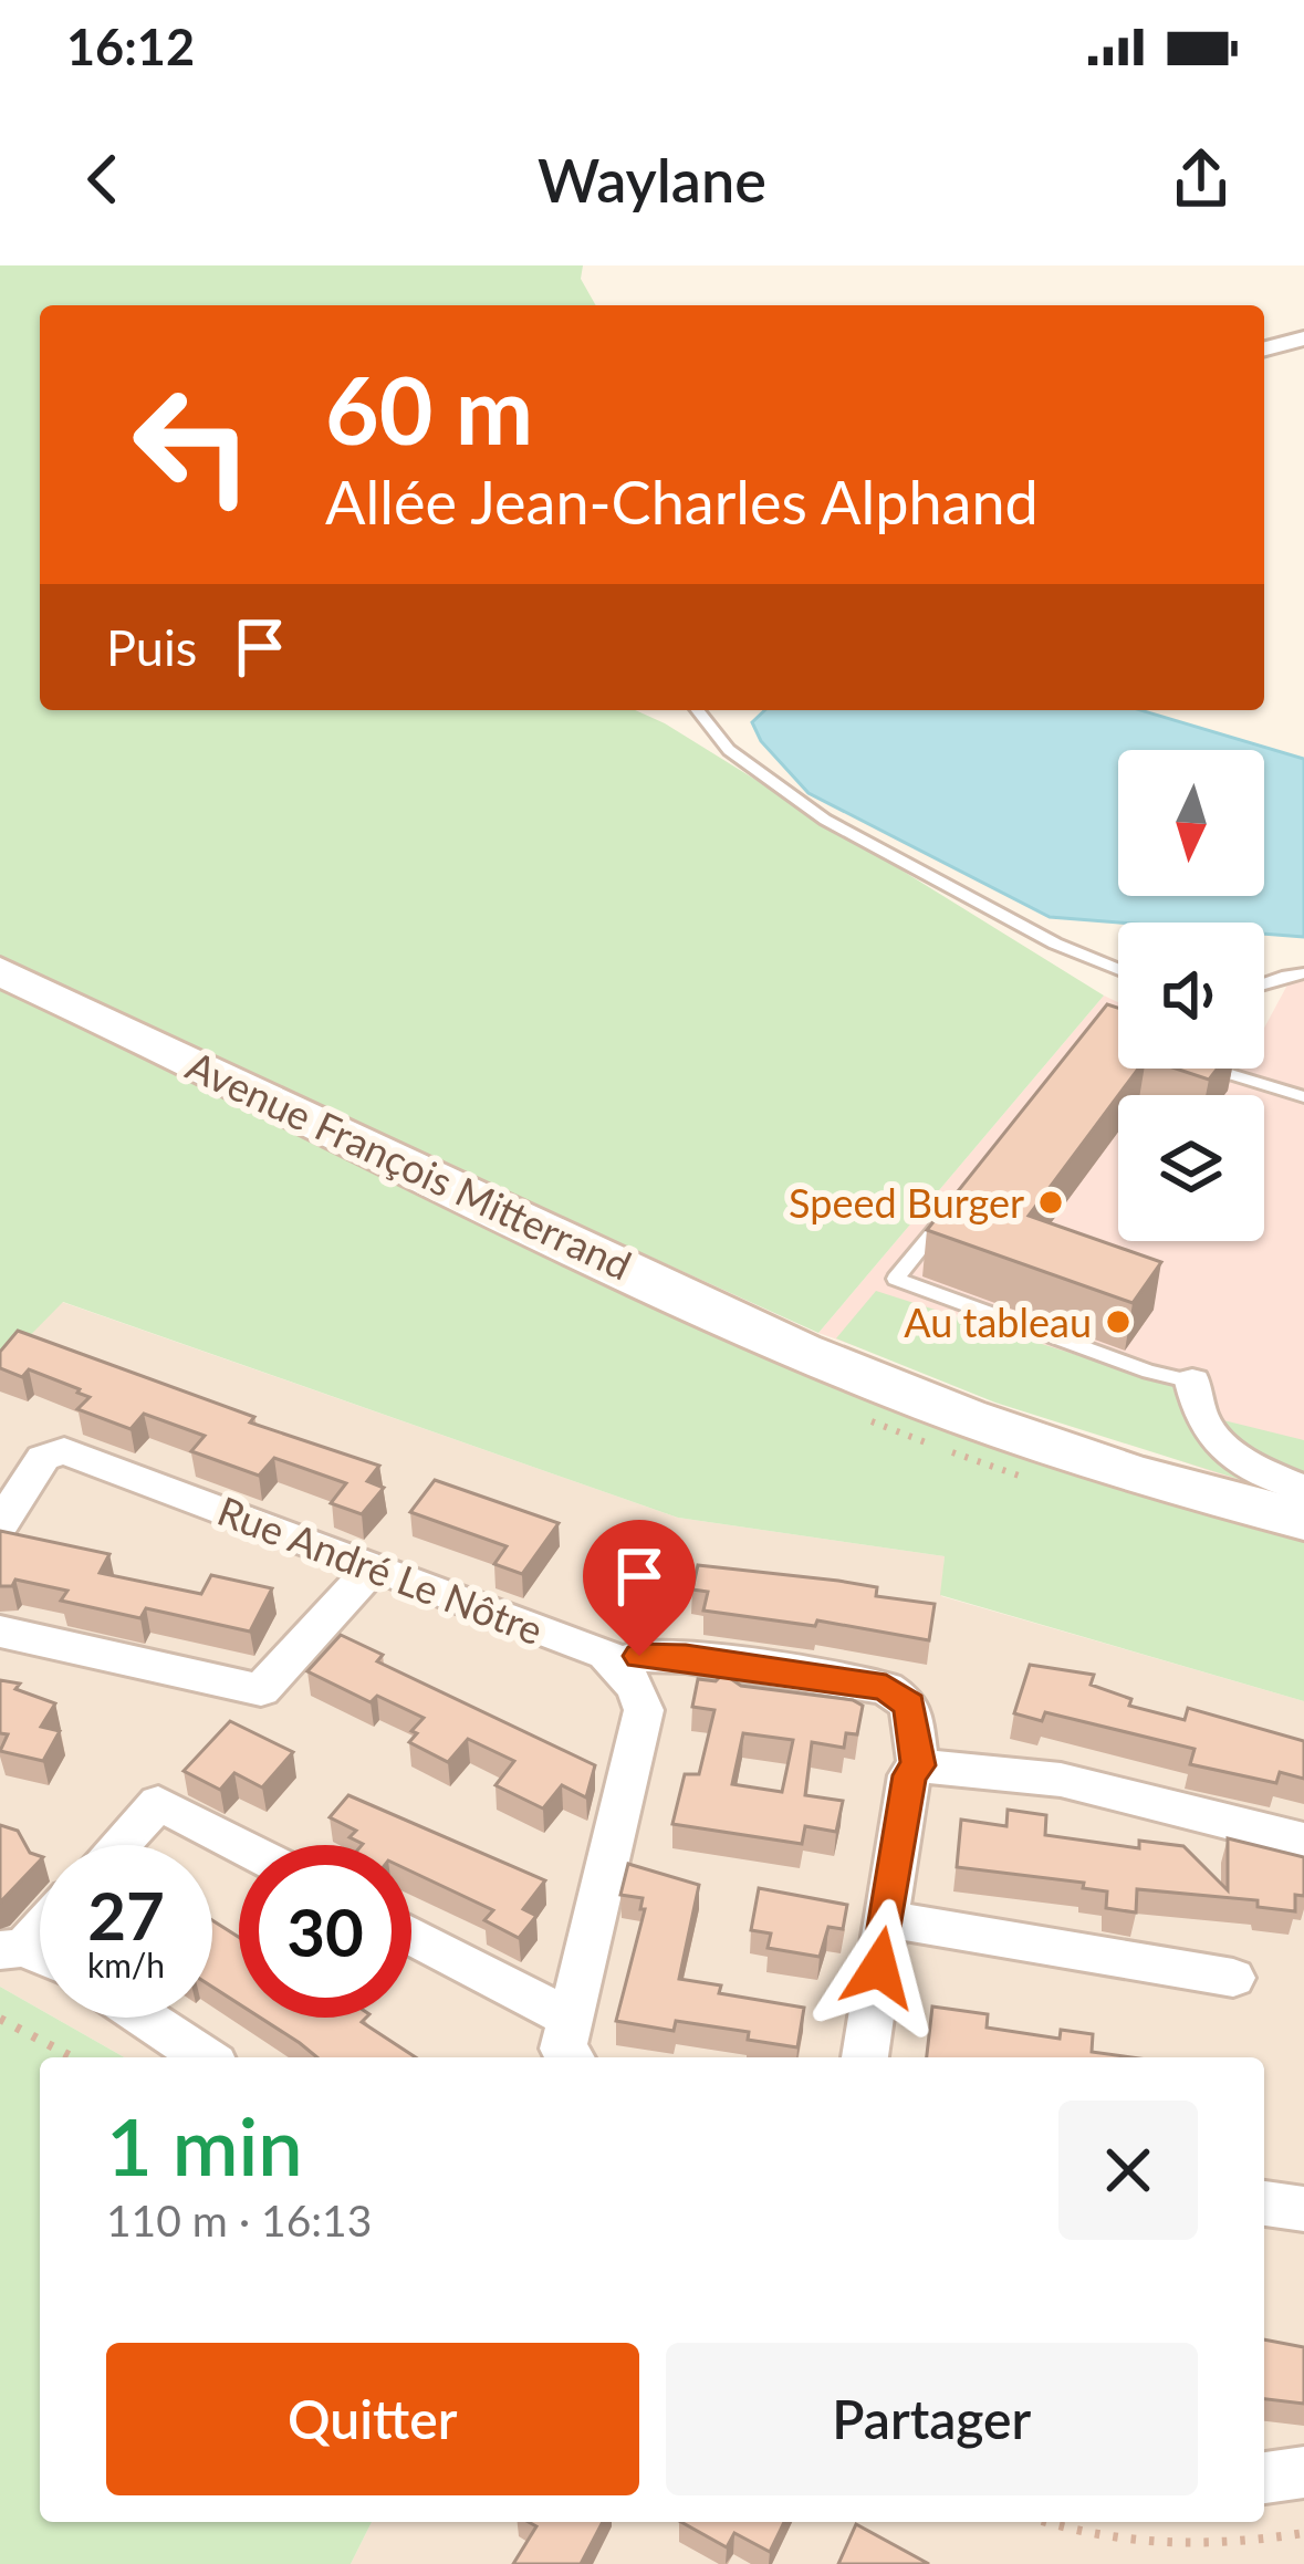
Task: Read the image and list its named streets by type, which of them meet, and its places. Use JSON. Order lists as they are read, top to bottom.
{
  "streets": {
    "main road": ["Avenue François Mitterrand"],
    "street": ["Rue André Le Nôtre"]
  },
  "places": ["Speed Burger", "Au tableau"],
  "north": "bottom",
  "page": {
    "status": "16:12",
    "header": "Waylane",
    "turn": ["60 m", "Allée Jean-Charles Alphand"],
    "then": "Puis",
    "speed": "27 km/h",
    "limit": "30",
    "heading": ["1 min", "110 m · 16:13"],
    "buttons": ["Quitter", "Partager"]
  }
}
